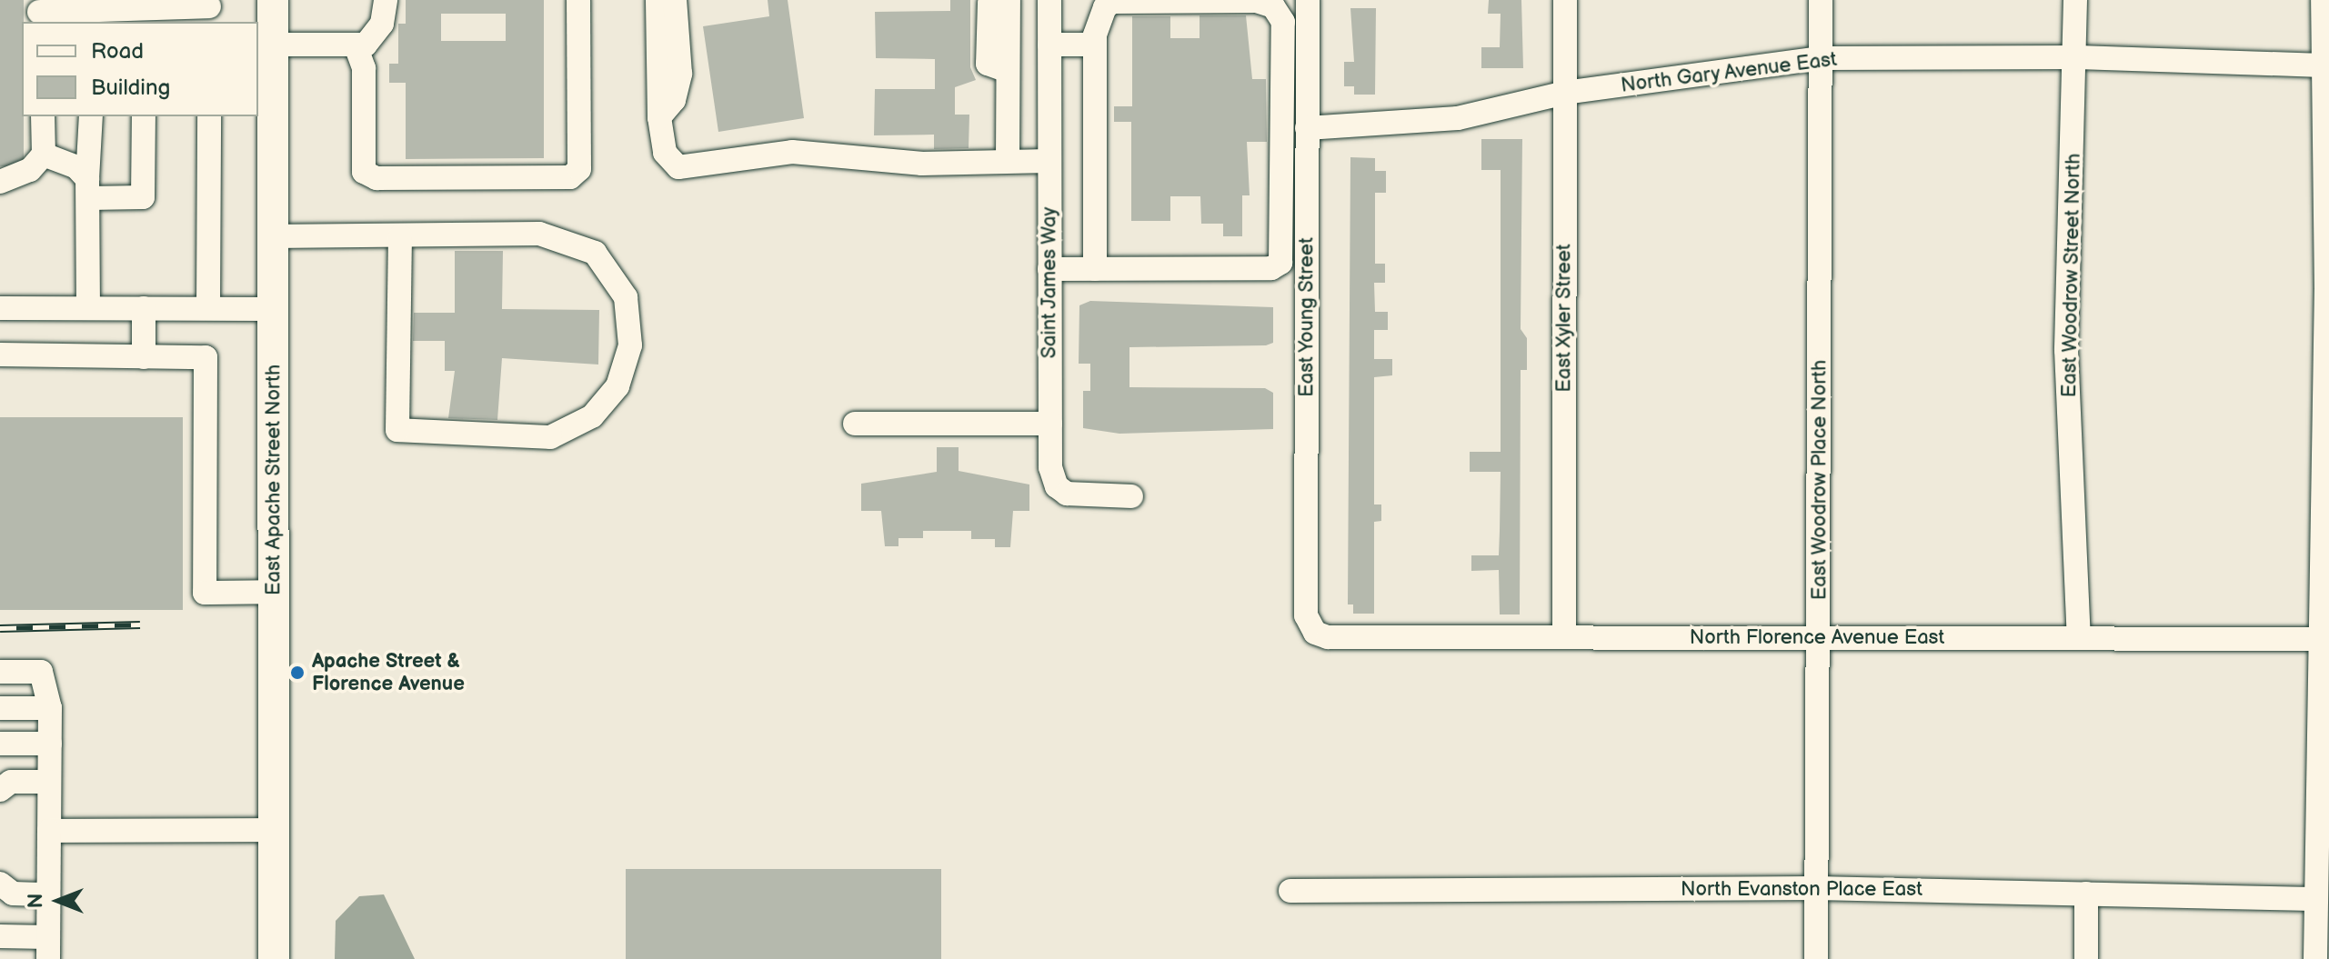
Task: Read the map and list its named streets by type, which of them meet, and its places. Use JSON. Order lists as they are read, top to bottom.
{
  "streets": {
    "main road": ["East Apache Street North"],
    "street": [
      "North Gary Avenue East",
      "East Woodrow Street North",
      "Saint James Way",
      "East Young Street",
      "East Xyler Street",
      "East Woodrow Place North",
      "North Florence Avenue East",
      "North Evanston Place East"
    ]
  },
  "crossings": [
    ["North Gary Avenue East", "East Woodrow Street North"],
    ["North Gary Avenue East", "East Young Street"],
    ["North Gary Avenue East", "East Xyler Street"],
    ["North Gary Avenue East", "East Woodrow Place North"],
    ["East Woodrow Street North", "North Florence Avenue East"],
    ["East Young Street", "North Florence Avenue East"],
    ["East Xyler Street", "North Florence Avenue East"],
    ["East Woodrow Place North", "North Florence Avenue East"],
    ["East Woodrow Place North", "North Evanston Place East"]
  ],
  "places": ["Apache Street & Florence Avenue"],
  "legend": ["Road", "Building"],
  "north": "left"
}
